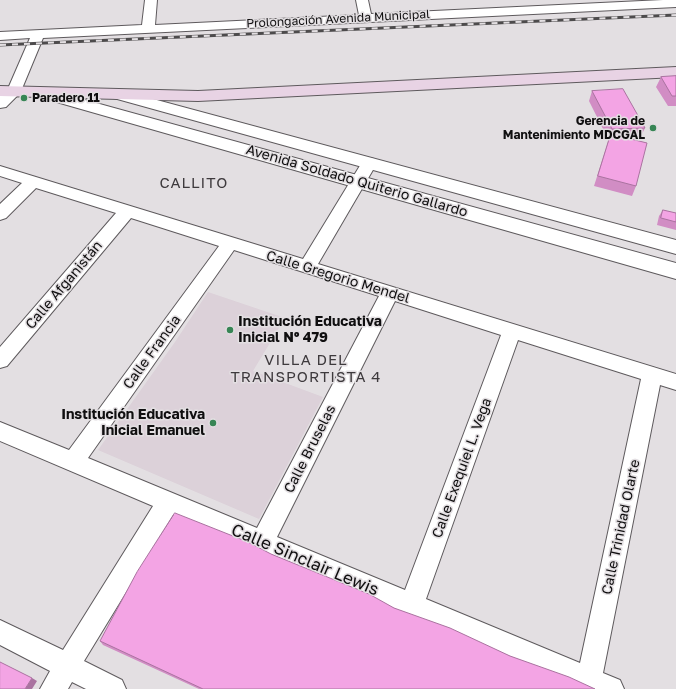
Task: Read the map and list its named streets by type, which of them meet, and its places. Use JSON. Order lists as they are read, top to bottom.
{
  "streets": {
    "street": [
      "Prolongación Avenida Municipal",
      "Avenida Soldado Quiterio Gallardo",
      "Calle Gregorio Mendel",
      "Calle Afganistán",
      "Calle Francia",
      "Calle Bruselas",
      "Calle Exequiel L. Vega",
      "Calle Trinidad Olarte",
      "Calle Sinclair Lewis"
    ]
  },
  "crossings": [
    ["Calle Gregorio Mendel", "Calle Afganistán"],
    ["Calle Gregorio Mendel", "Calle Francia"],
    ["Calle Gregorio Mendel", "Calle Bruselas"],
    ["Calle Gregorio Mendel", "Calle Exequiel L. Vega"],
    ["Calle Gregorio Mendel", "Calle Trinidad Olarte"],
    ["Calle Francia", "Calle Sinclair Lewis"],
    ["Calle Bruselas", "Calle Sinclair Lewis"],
    ["Calle Exequiel L. Vega", "Calle Sinclair Lewis"],
    ["Calle Trinidad Olarte", "Calle Sinclair Lewis"]
  ],
  "districts": ["CALLITO", "VILLA DEL TRANSPORTISTA 4"],
  "places": [
    "Paradero 11",
    "Gerencia de Mantenimiento MDCGAL",
    "Institución Educativa Inicial Nº 479",
    "Institución Educativa Inicial Emanuel"
  ]
}
